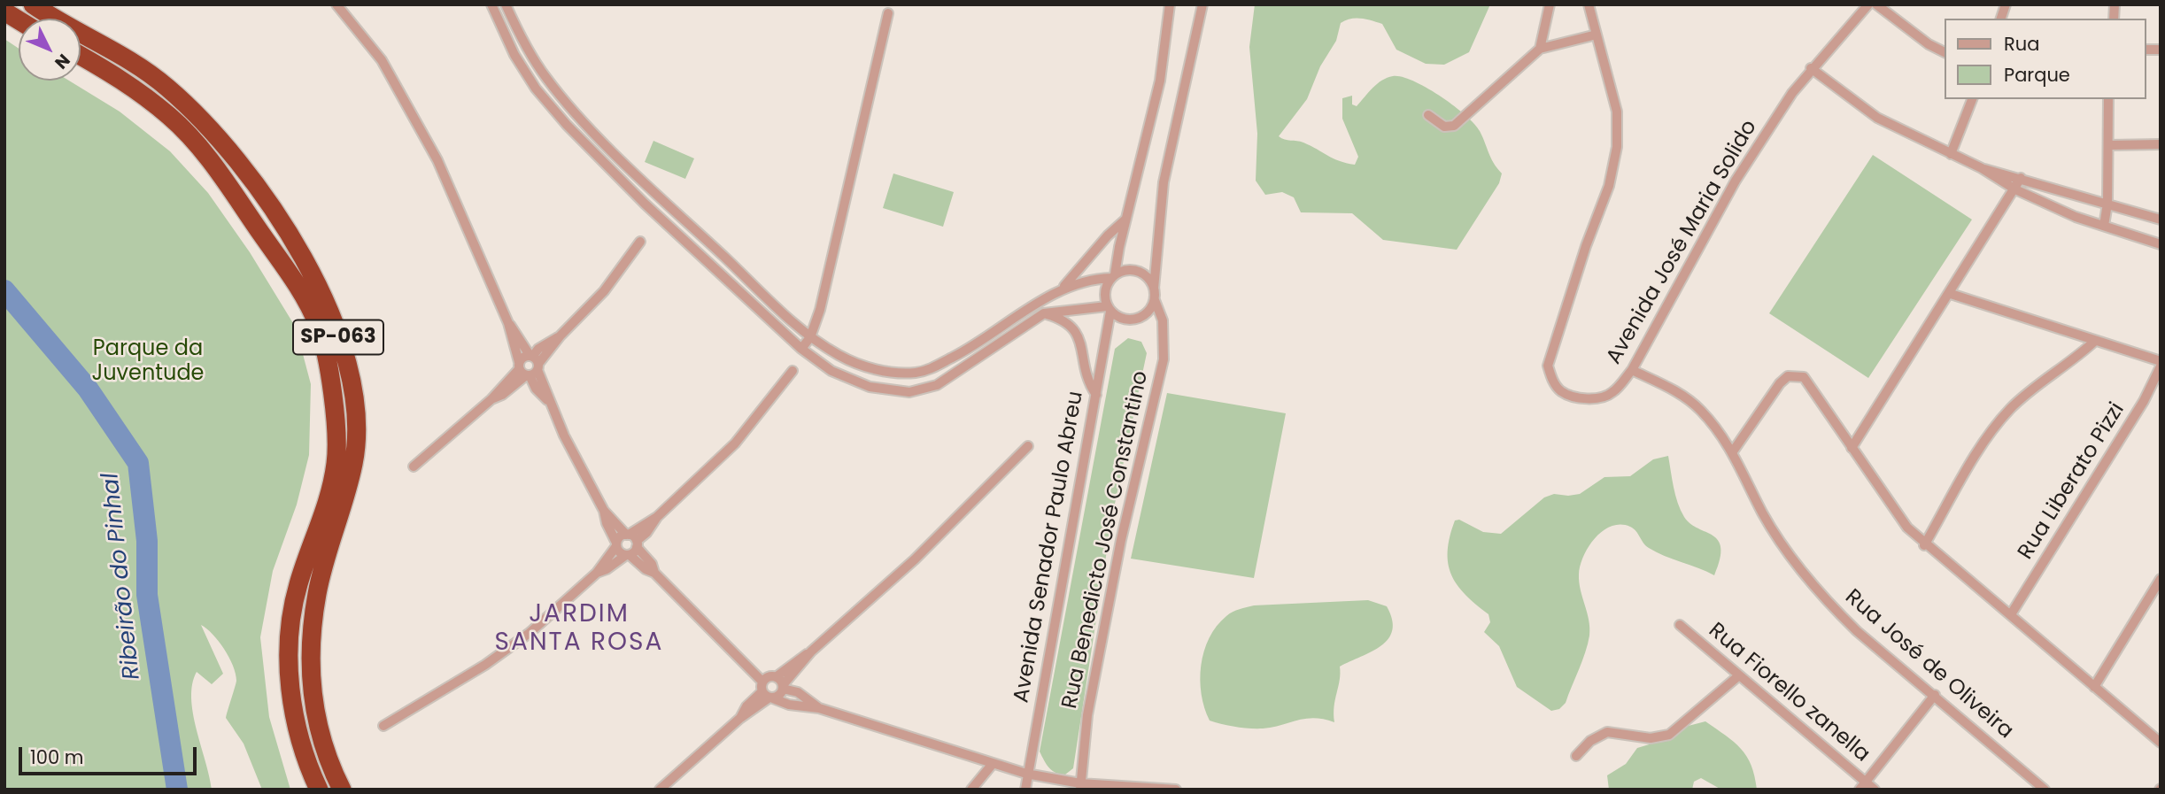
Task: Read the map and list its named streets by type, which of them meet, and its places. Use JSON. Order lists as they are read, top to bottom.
{
  "streets": {
    "highway": ["SP-063"],
    "street": [
      "Avenida José Maria Solido",
      "Rua Liberato Pizzi",
      "Rua Benedicto José Constantino",
      "Avenida Senador Paulo Abreu",
      "Rua José de Oliveira",
      "Rua Fiorello zanella"
    ]
  },
  "crossings": [
    ["Avenida José Maria Solido", "Rua José de Oliveira"],
    ["Rua Benedicto José Constantino", "Avenida Senador Paulo Abreu"]
  ],
  "districts": ["JARDIM SANTA ROSA"],
  "water": ["Ribeirão do Pinhal"],
  "parks": ["Parque da Juventude"],
  "legend": ["Rua", "Parque"],
  "scale_bar": "100 m",
  "north": "bottom right"
}
